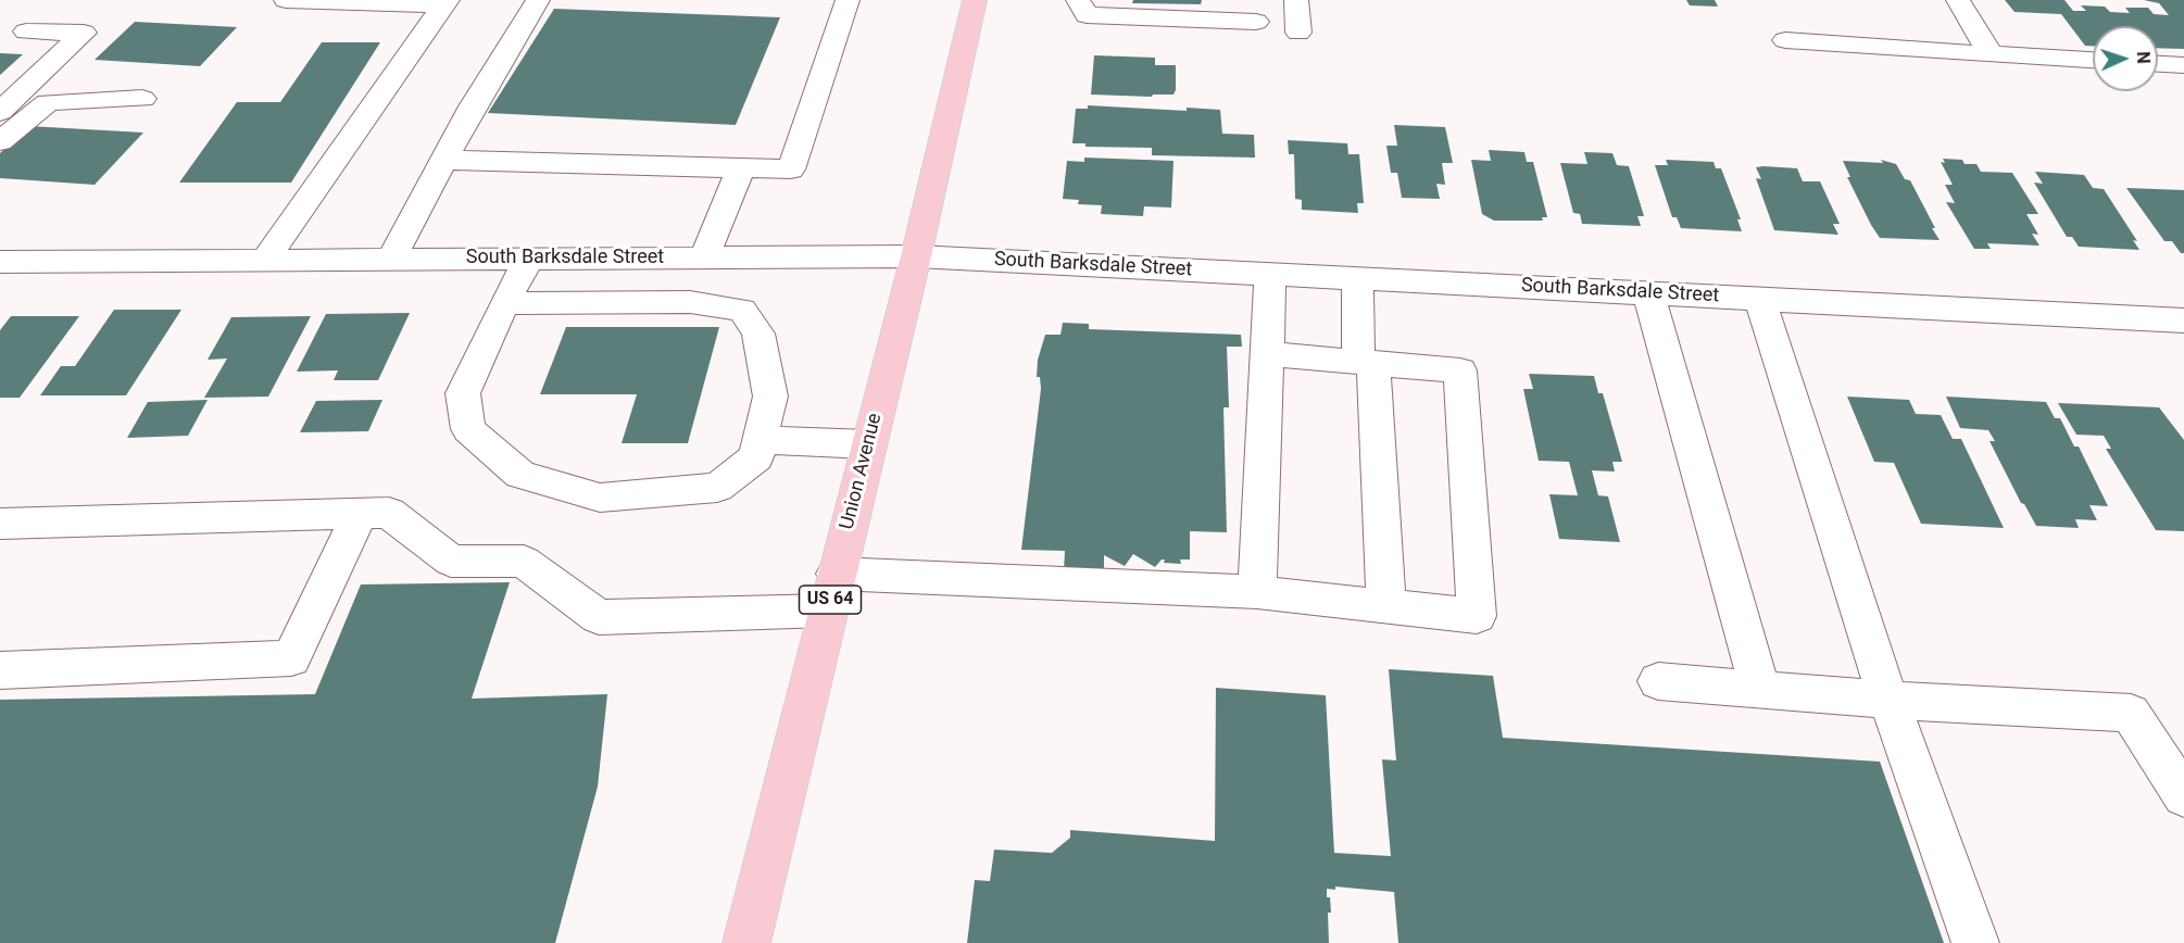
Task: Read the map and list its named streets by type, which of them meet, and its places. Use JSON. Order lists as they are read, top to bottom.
{
  "streets": {
    "main road": ["Union Avenue", "US 64"],
    "street": ["South Barksdale Street"]
  },
  "crossings": [
    ["South Barksdale Street", "Union Avenue"]
  ],
  "north": "right"
}
